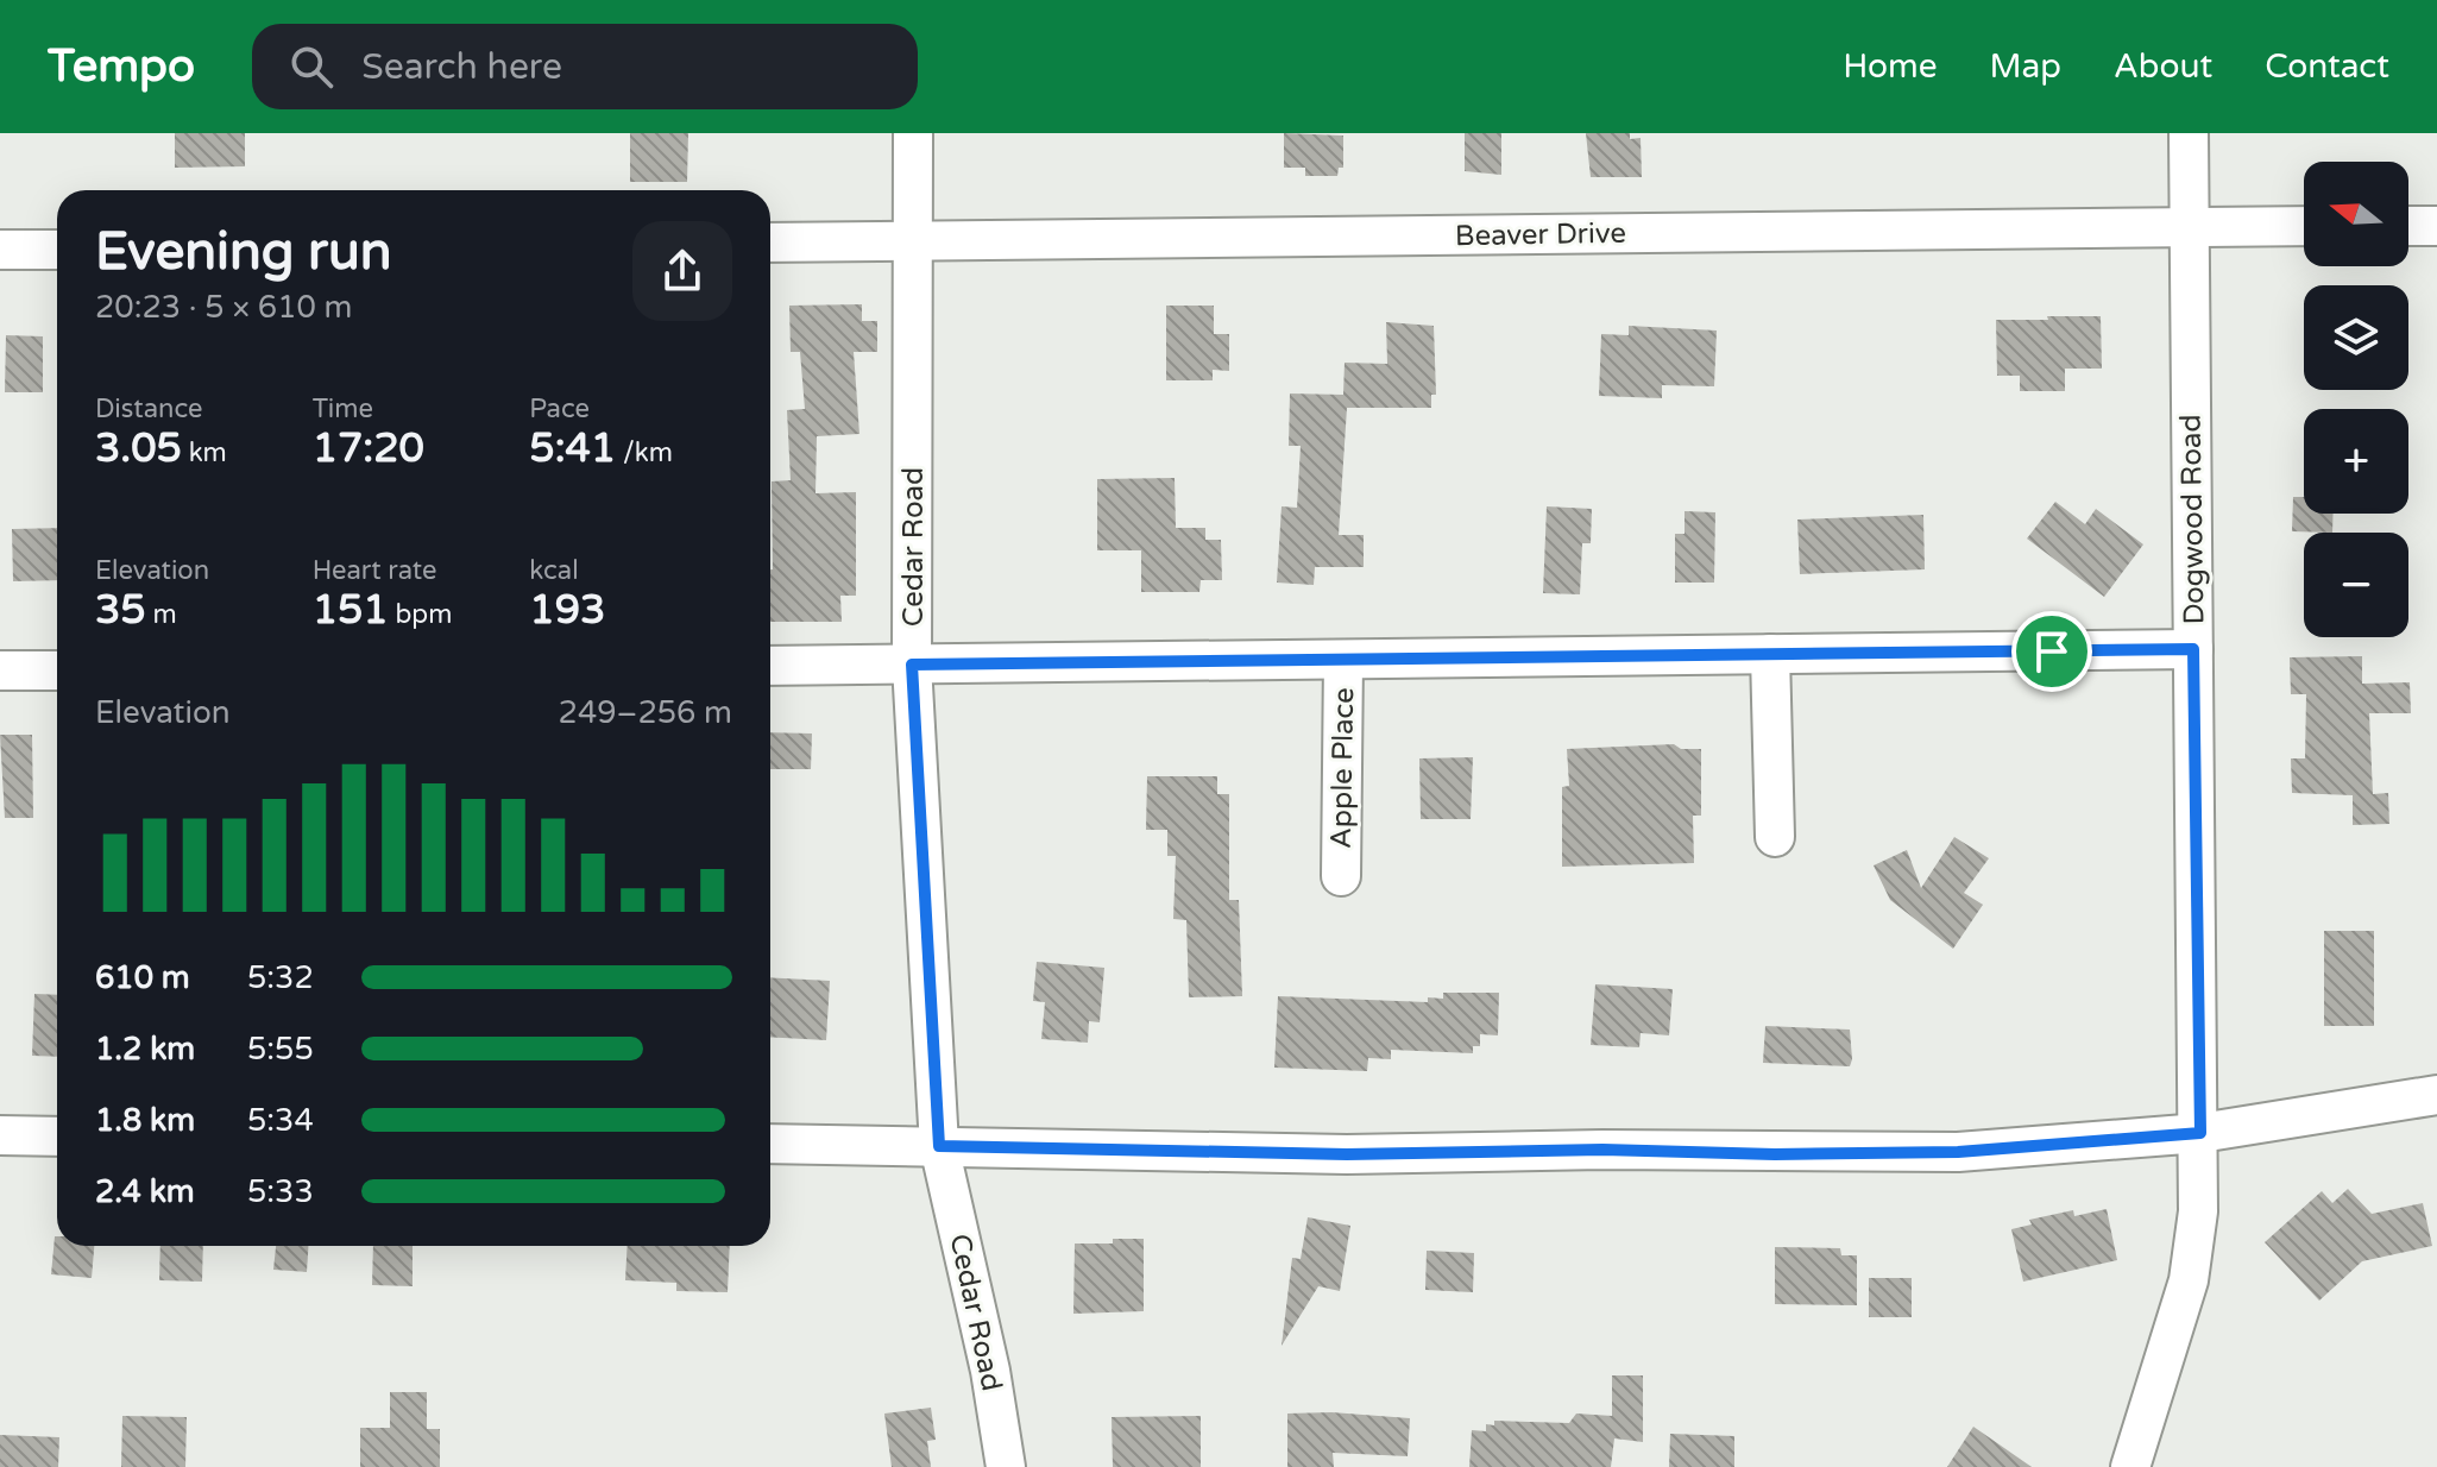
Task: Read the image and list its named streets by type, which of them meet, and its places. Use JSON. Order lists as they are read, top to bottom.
{
  "streets": {
    "street": [
      "Beaver Drive",
      "Dogwood Road",
      "Cedar Road",
      "Apple Place"
    ]
  },
  "crossings": [
    ["Beaver Drive", "Dogwood Road"],
    ["Beaver Drive", "Cedar Road"]
  ],
  "north": "left",
  "page": {
    "header": "Tempo",
    "search": "Search here",
    "nav": [
      "Home",
      "Map",
      "About",
      "Contact"
    ],
    "map_buttons": ["+", "−"],
    "heading": ["Evening run", "20:23 · 5 × 610 m"],
    "stats": [
      ["Distance", "3.05 km"],
      ["Time", "17:20"],
      ["Pace", "5:41 /km"],
      ["Elevation", "35 m"],
      ["Heart rate", "151 bpm"],
      ["kcal", "193"]
    ],
    "chart": ["Elevation", "249–256 m"],
    "list": [
      {
        "name": "610 m",
        "note": "5:32"
      },
      {
        "name": "1.2 km",
        "note": "5:55"
      },
      {
        "name": "1.8 km",
        "note": "5:34"
      },
      {
        "name": "2.4 km",
        "note": "5:33"
      }
    ]
  }
}
